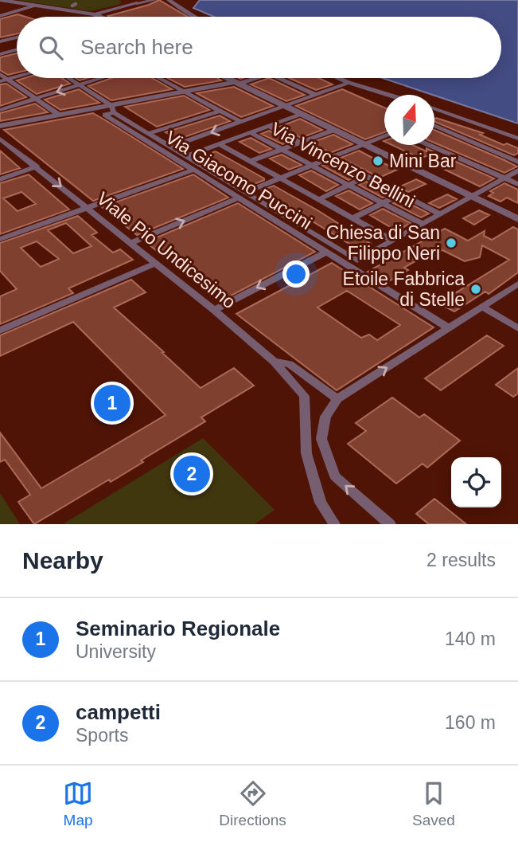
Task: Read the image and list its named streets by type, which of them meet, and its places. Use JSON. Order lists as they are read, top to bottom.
{
  "streets": {
    "street": ["Via Vincenzo Bellini", "Via Giacomo Puccini", "Viale Pio Undicesimo"]
  },
  "places": ["Mini Bar", "Chiesa di San Filippo Neri", "Etoile Fabbrica di Stelle"],
  "north": "top",
  "page": {
    "search": "Search here",
    "pins": ["1", "2"],
    "heading": ["Nearby", "2 results"],
    "list": [
      {
        "mark": "1",
        "name": "Seminario Regionale",
        "note": "University",
        "value": "140 m"
      },
      {
        "mark": "2",
        "name": "campetti",
        "note": "Sports",
        "value": "160 m"
      }
    ],
    "nav": ["Map", "Directions", "Saved"]
  }
}
